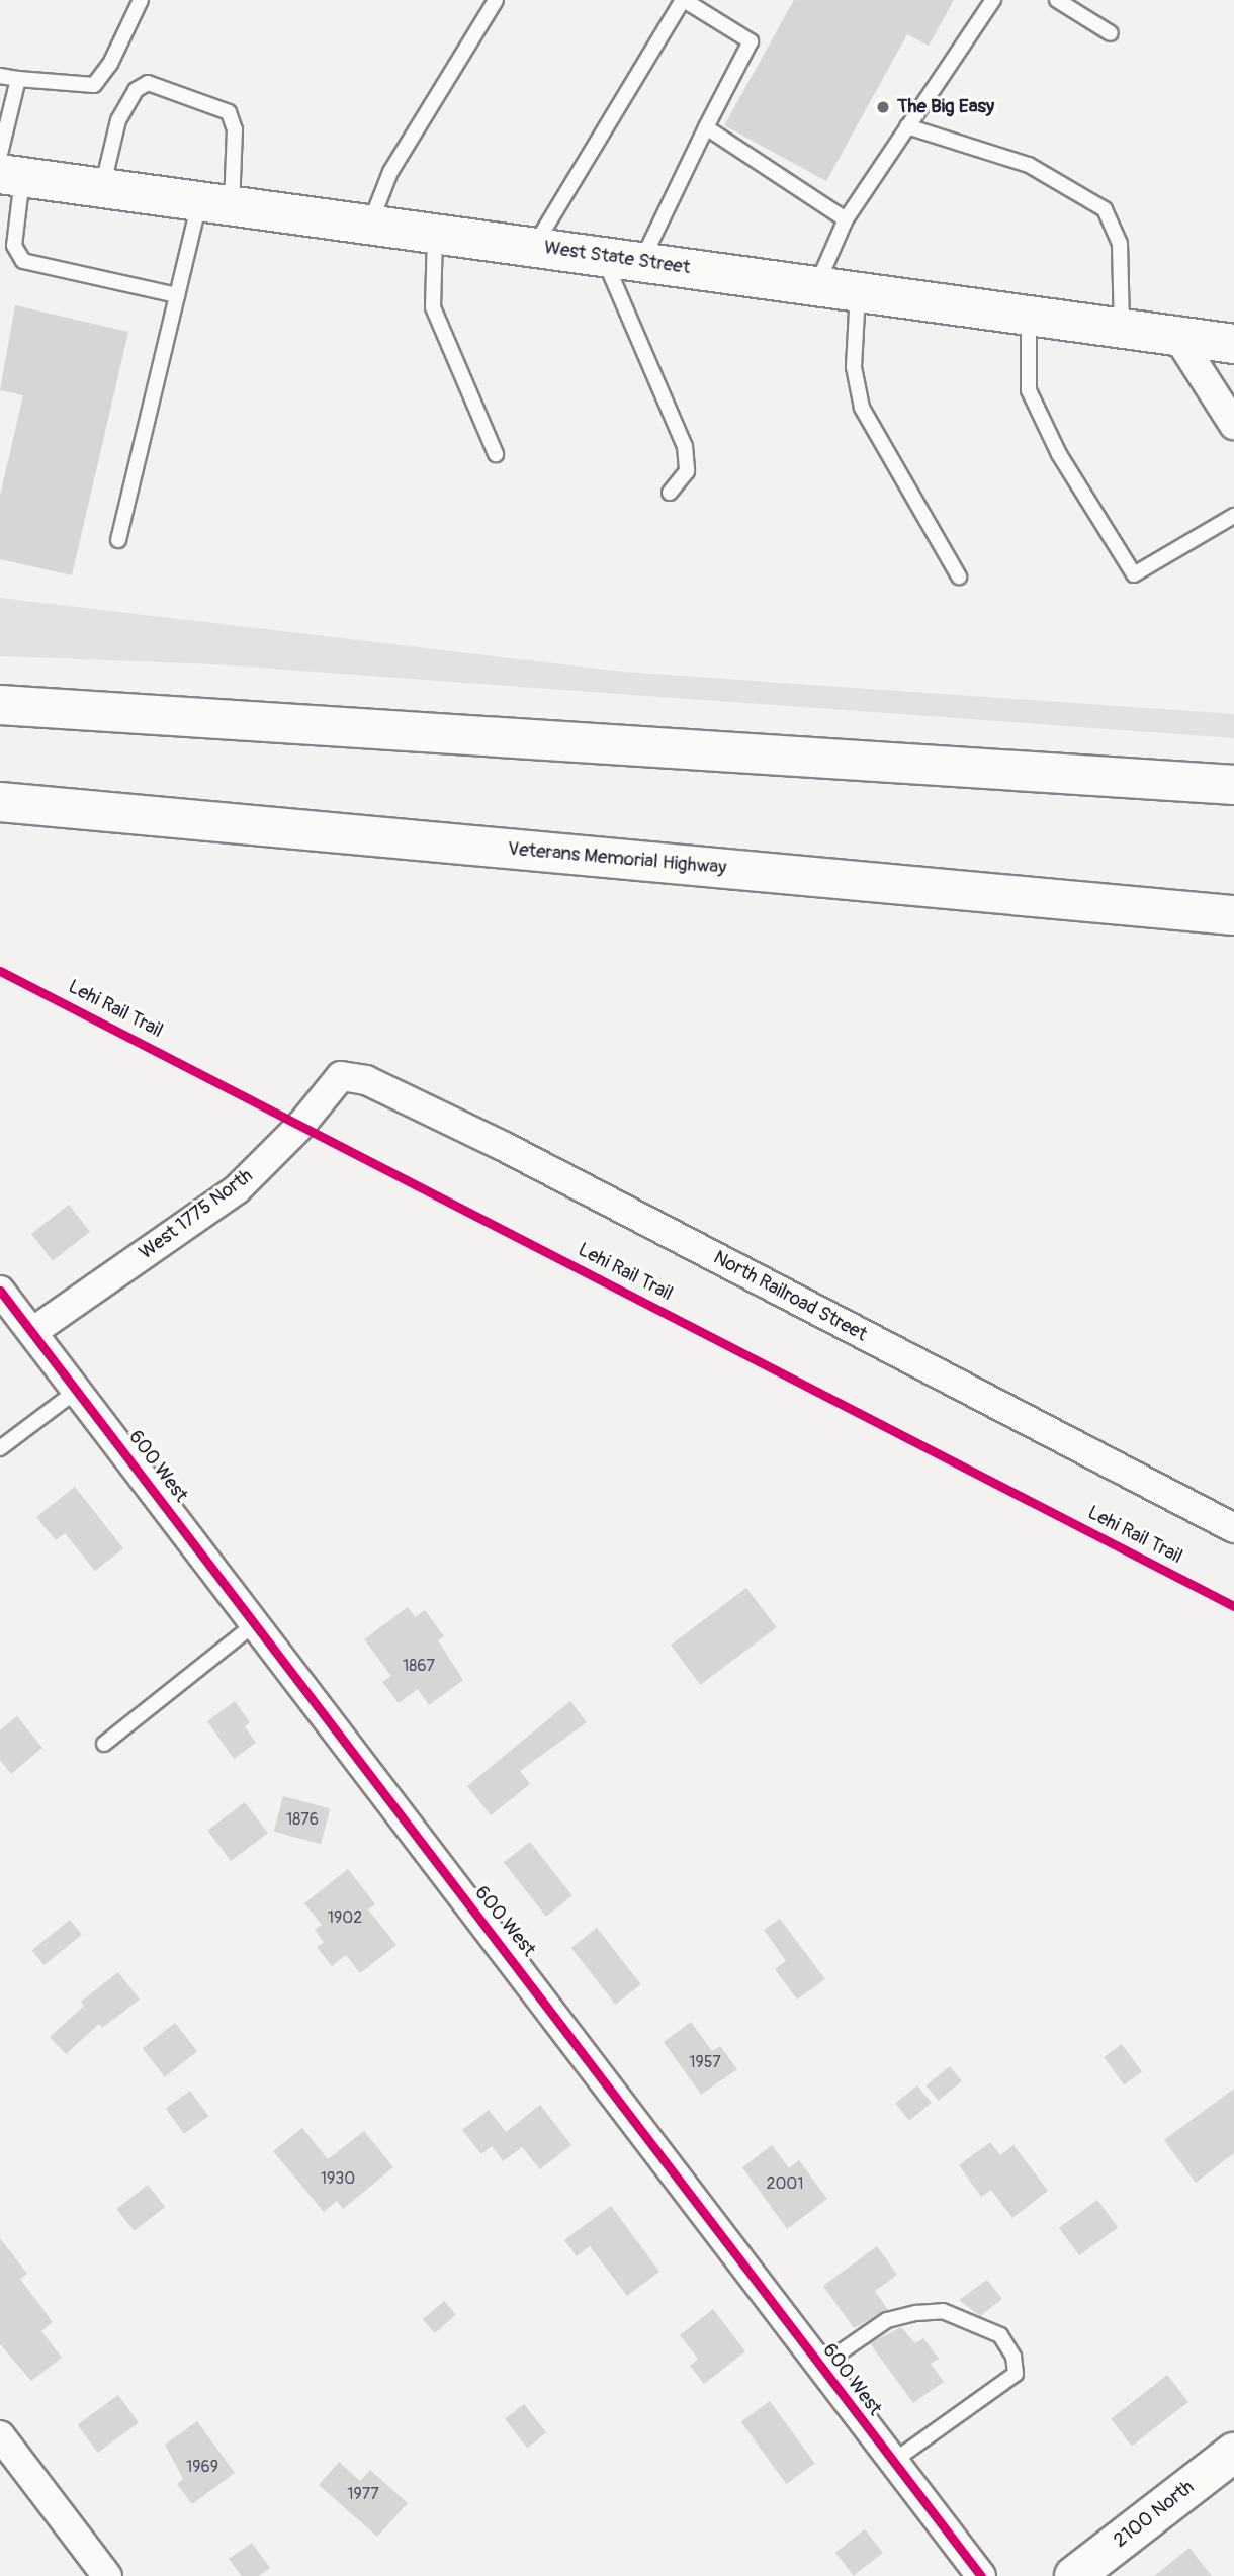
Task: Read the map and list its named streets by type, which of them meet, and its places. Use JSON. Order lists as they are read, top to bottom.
{
  "streets": {
    "main road": ["West State Street", "Veterans Memorial Highway", "2100 North"],
    "street": ["West 1775 North", "North Railroad Street", "600 West"],
    "cycle path": ["Lehi Rail Trail"]
  },
  "crossings": [
    ["West 1775 North", "North Railroad Street"],
    ["West 1775 North", "600 West"]
  ],
  "places": ["The Big Easy"],
  "house_numbers": [
    "1867",
    "1876",
    "1902",
    "1957",
    "1930",
    "2001",
    "1969",
    "1977"
  ]
}
